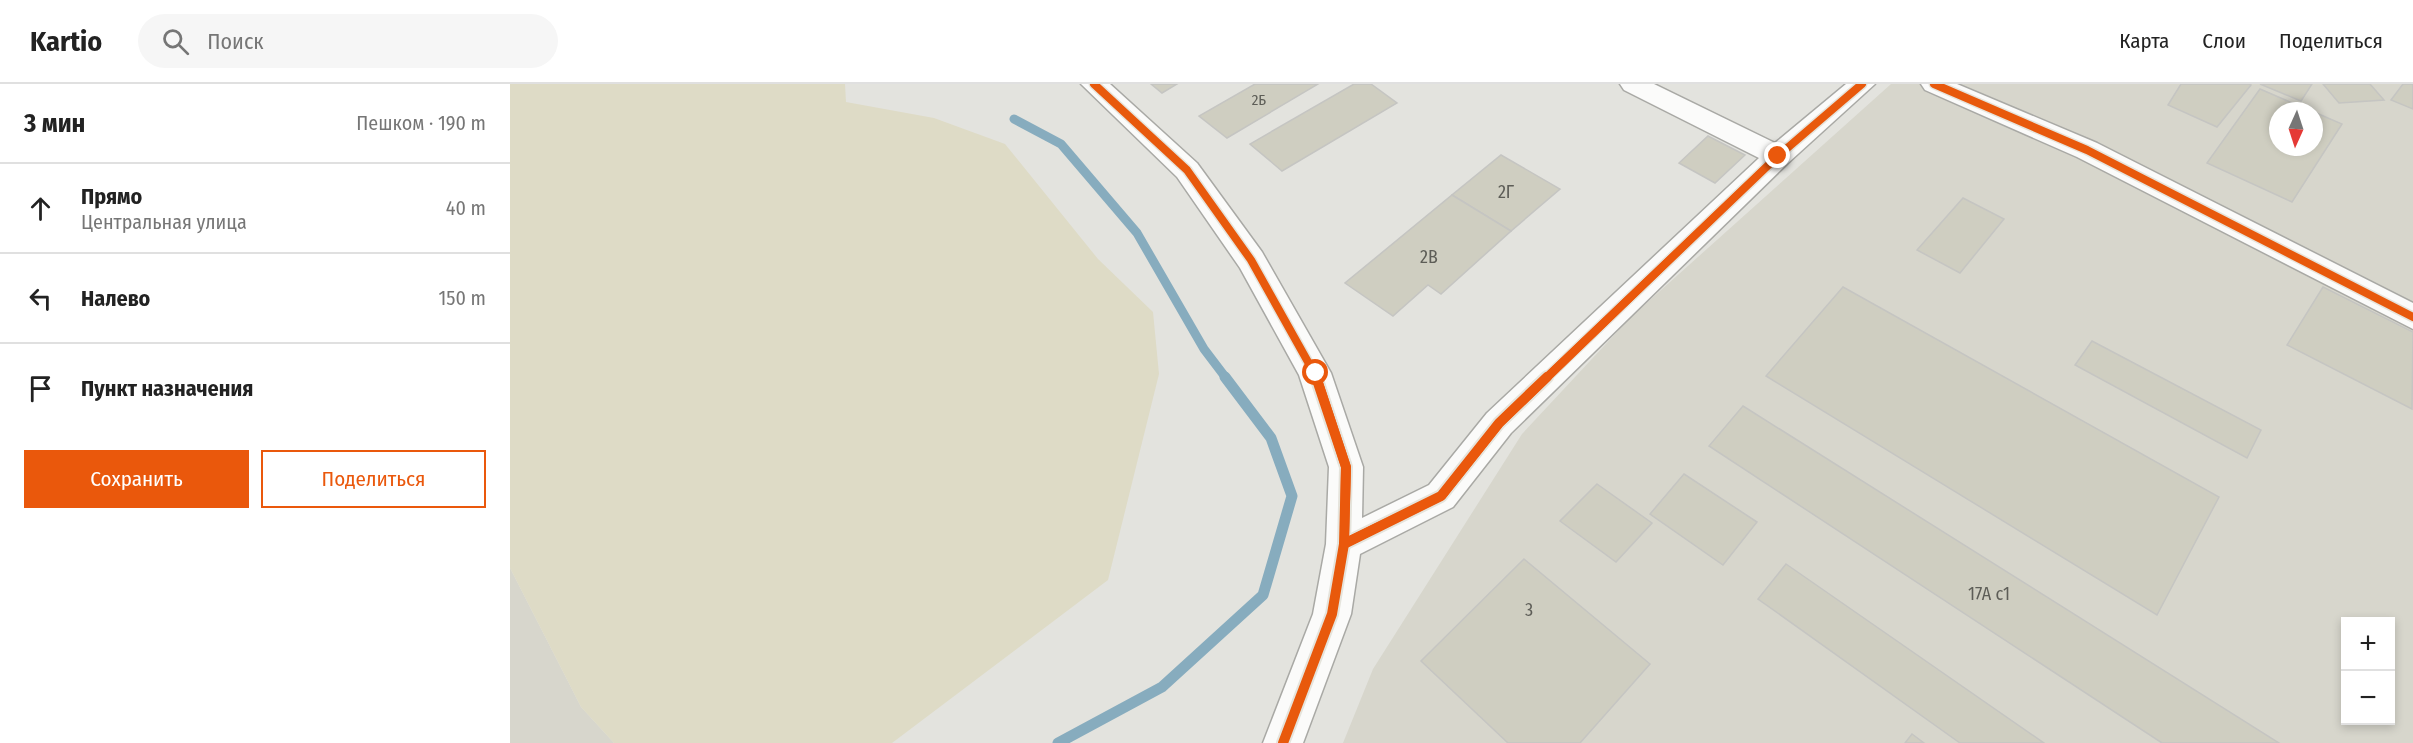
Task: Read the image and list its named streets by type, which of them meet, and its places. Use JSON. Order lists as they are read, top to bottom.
{
  "house_numbers": [
    "2Б",
    "2Г",
    "2В",
    "17А с1",
    "3"
  ],
  "north": "bottom",
  "page": {
    "header": "Kartio",
    "search": "Поиск",
    "nav": ["Карта", "Слои", "Поделиться"],
    "heading": ["3 мин", "Пешком · 190 m"],
    "list": [
      ["Прямо", "Центральная улица", "40 m"],
      ["Налево", "150 m"],
      "Пункт назначения"
    ],
    "buttons": ["Сохранить", "Поделиться"],
    "map_buttons": ["+", "−"]
  }
}
